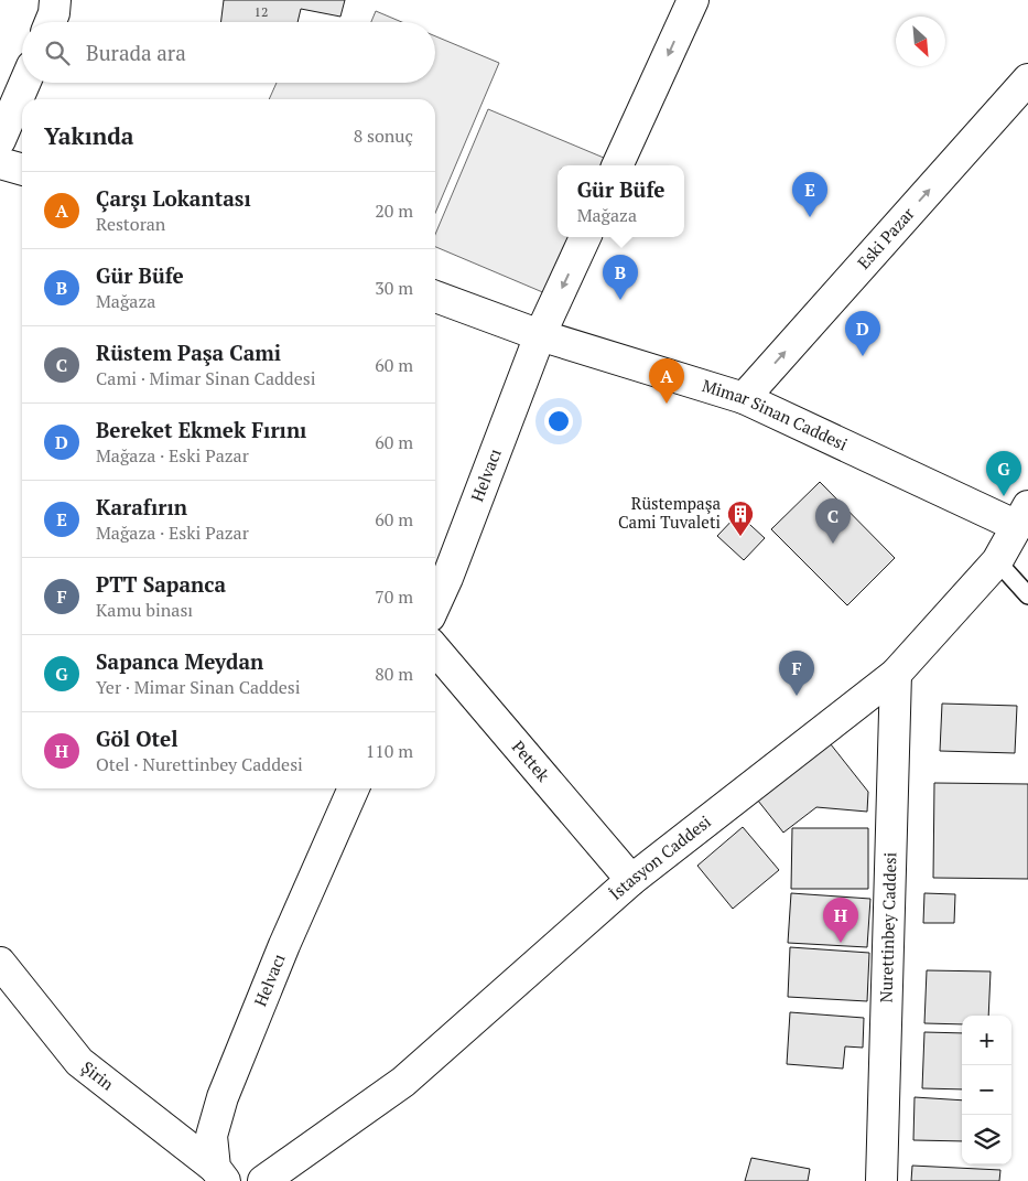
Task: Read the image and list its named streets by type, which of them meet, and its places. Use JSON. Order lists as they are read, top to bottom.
{
  "streets": {
    "street": [
      "Eski Pazar",
      "Mimar Sinan Caddesi",
      "Helvacı",
      "Pettek",
      "İstasyon Caddesi",
      "Nurettinbey Caddesi",
      "Şirin"
    ]
  },
  "crossings": [
    ["Eski Pazar", "Mimar Sinan Caddesi"],
    ["Mimar Sinan Caddesi", "Helvacı"],
    ["Mimar Sinan Caddesi", "İstasyon Caddesi"],
    ["Helvacı", "Şirin"],
    ["Pettek", "İstasyon Caddesi"],
    ["İstasyon Caddesi", "Nurettinbey Caddesi"]
  ],
  "one_way": ["Eski Pazar"],
  "places": {
    "building": ["Rüstempaşa Cami Tuvaleti"]
  },
  "house_numbers": ["12"],
  "north": "bottom right",
  "page": {
    "search": "Burada ara",
    "heading": ["Yakında", "8 sonuç"],
    "popup": ["Gür Büfe", "Mağaza"],
    "list": [
      {
        "mark": "A",
        "name": "Çarşı Lokantası",
        "note": "Restoran",
        "value": "20 m"
      },
      {
        "mark": "B",
        "name": "Gür Büfe",
        "note": "Mağaza",
        "value": "30 m"
      },
      {
        "mark": "C",
        "name": "Rüstem Paşa Cami",
        "note": "Cami · Mimar Sinan Caddesi",
        "value": "60 m"
      },
      {
        "mark": "D",
        "name": "Bereket Ekmek Fırını",
        "note": "Mağaza · Eski Pazar",
        "value": "60 m"
      },
      {
        "mark": "E",
        "name": "Karafırın",
        "note": "Mağaza · Eski Pazar",
        "value": "60 m"
      },
      {
        "mark": "F",
        "name": "PTT Sapanca",
        "note": "Kamu binası",
        "value": "70 m"
      },
      {
        "mark": "G",
        "name": "Sapanca Meydan",
        "note": "Yer · Mimar Sinan Caddesi",
        "value": "80 m"
      },
      {
        "mark": "H",
        "name": "Göl Otel",
        "note": "Otel · Nurettinbey Caddesi",
        "value": "110 m"
      }
    ],
    "pins": [
      "E",
      "B",
      "D",
      "A",
      "G",
      "C",
      "F",
      "H"
    ],
    "map_buttons": ["+", "−"]
  }
}
